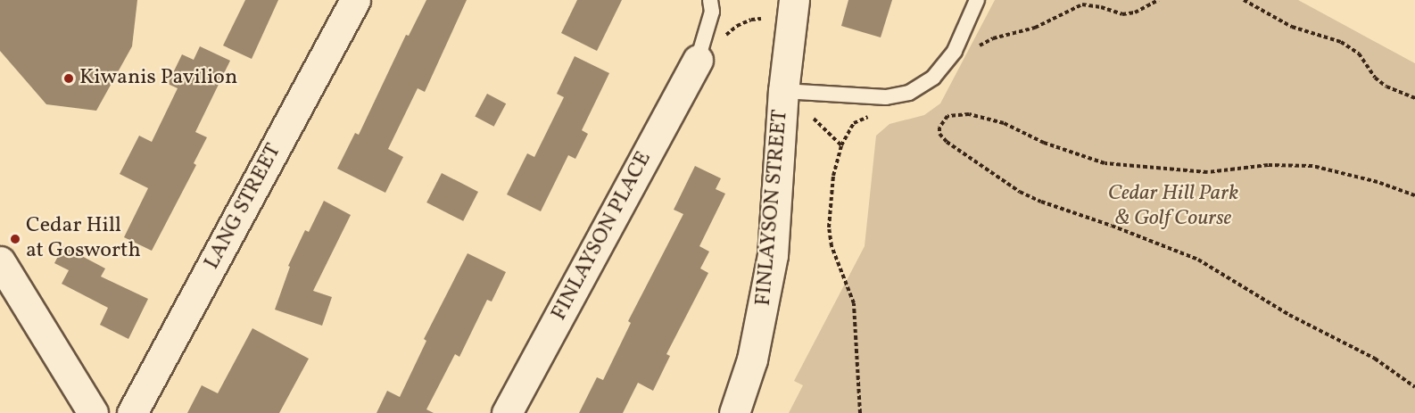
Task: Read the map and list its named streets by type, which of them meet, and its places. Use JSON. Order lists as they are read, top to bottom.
{
  "streets": {
    "street": ["LANG STREET", "FINLAYSON STREET", "FINLAYSON PLACE"]
  },
  "parks": ["Cedar Hill Park & Golf Course"],
  "places": ["Kiwanis Pavilion", "Cedar Hill at Gosworth"]
}
